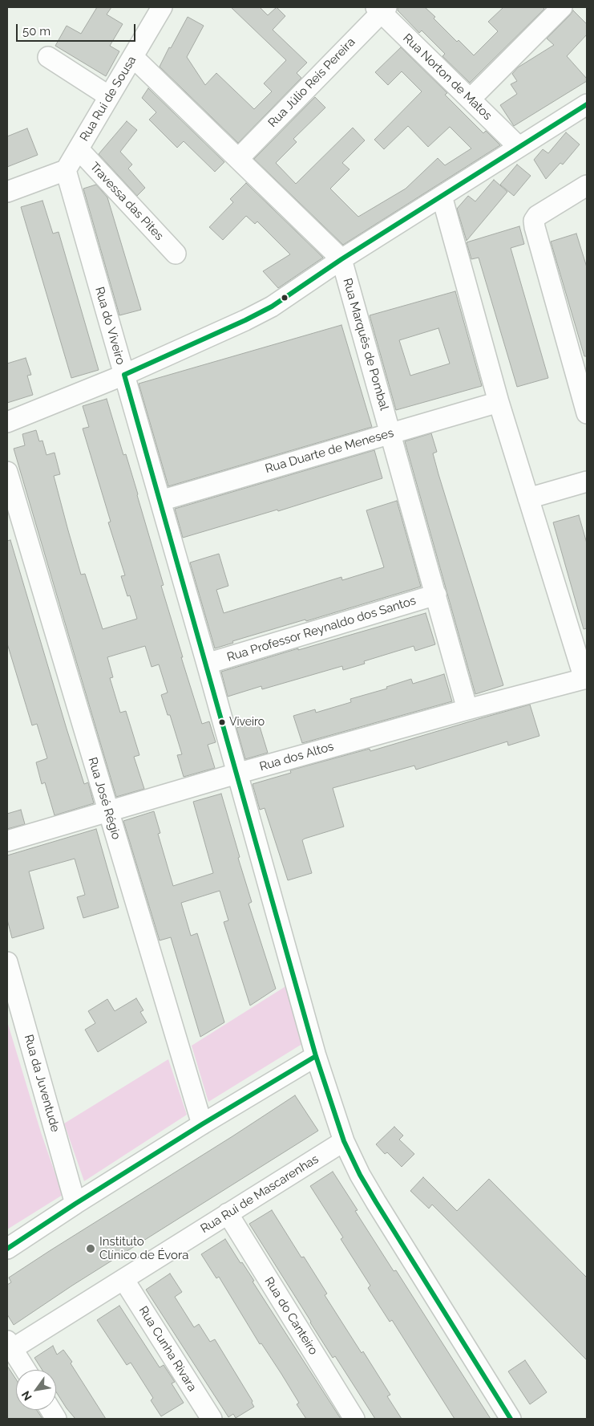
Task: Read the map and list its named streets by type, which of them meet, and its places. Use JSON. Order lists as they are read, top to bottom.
{
  "streets": {
    "street": [
      "Rua Norton de Matos",
      "Rua Júlio Reis Pereira",
      "Rua Rui de Sousa",
      "Travessa das Pites",
      "Rua do Viveiro",
      "Rua Marquês de Pombal",
      "Rua Duarte de Meneses",
      "Rua Professor Reynaldo dos Santos",
      "Rua dos Altos",
      "Rua José Régio",
      "Rua da Juventude",
      "Rua Rui de Mascarenhas",
      "Rua do Canteiro",
      "Rua Cunha Rivara"
    ]
  },
  "crossings": [
    ["Rua Norton de Matos", "Rua Júlio Reis Pereira"],
    ["Rua Rui de Sousa", "Travessa das Pites"],
    ["Rua Rui de Sousa", "Rua do Viveiro"],
    ["Rua do Viveiro", "Rua Duarte de Meneses"],
    ["Rua do Viveiro", "Rua Professor Reynaldo dos Santos"],
    ["Rua do Viveiro", "Rua dos Altos"],
    ["Rua do Viveiro", "Rua Rui de Mascarenhas"],
    ["Rua Marquês de Pombal", "Rua Duarte de Meneses"],
    ["Rua Marquês de Pombal", "Rua Professor Reynaldo dos Santos"],
    ["Rua Marquês de Pombal", "Rua dos Altos"],
    ["Rua dos Altos", "Rua José Régio"],
    ["Rua Rui de Mascarenhas", "Rua do Canteiro"],
    ["Rua Rui de Mascarenhas", "Rua Cunha Rivara"]
  ],
  "places": ["Viveiro", "Instituto Clínico de Évora"],
  "scale_bar": "50 m",
  "north": "bottom left"
}
